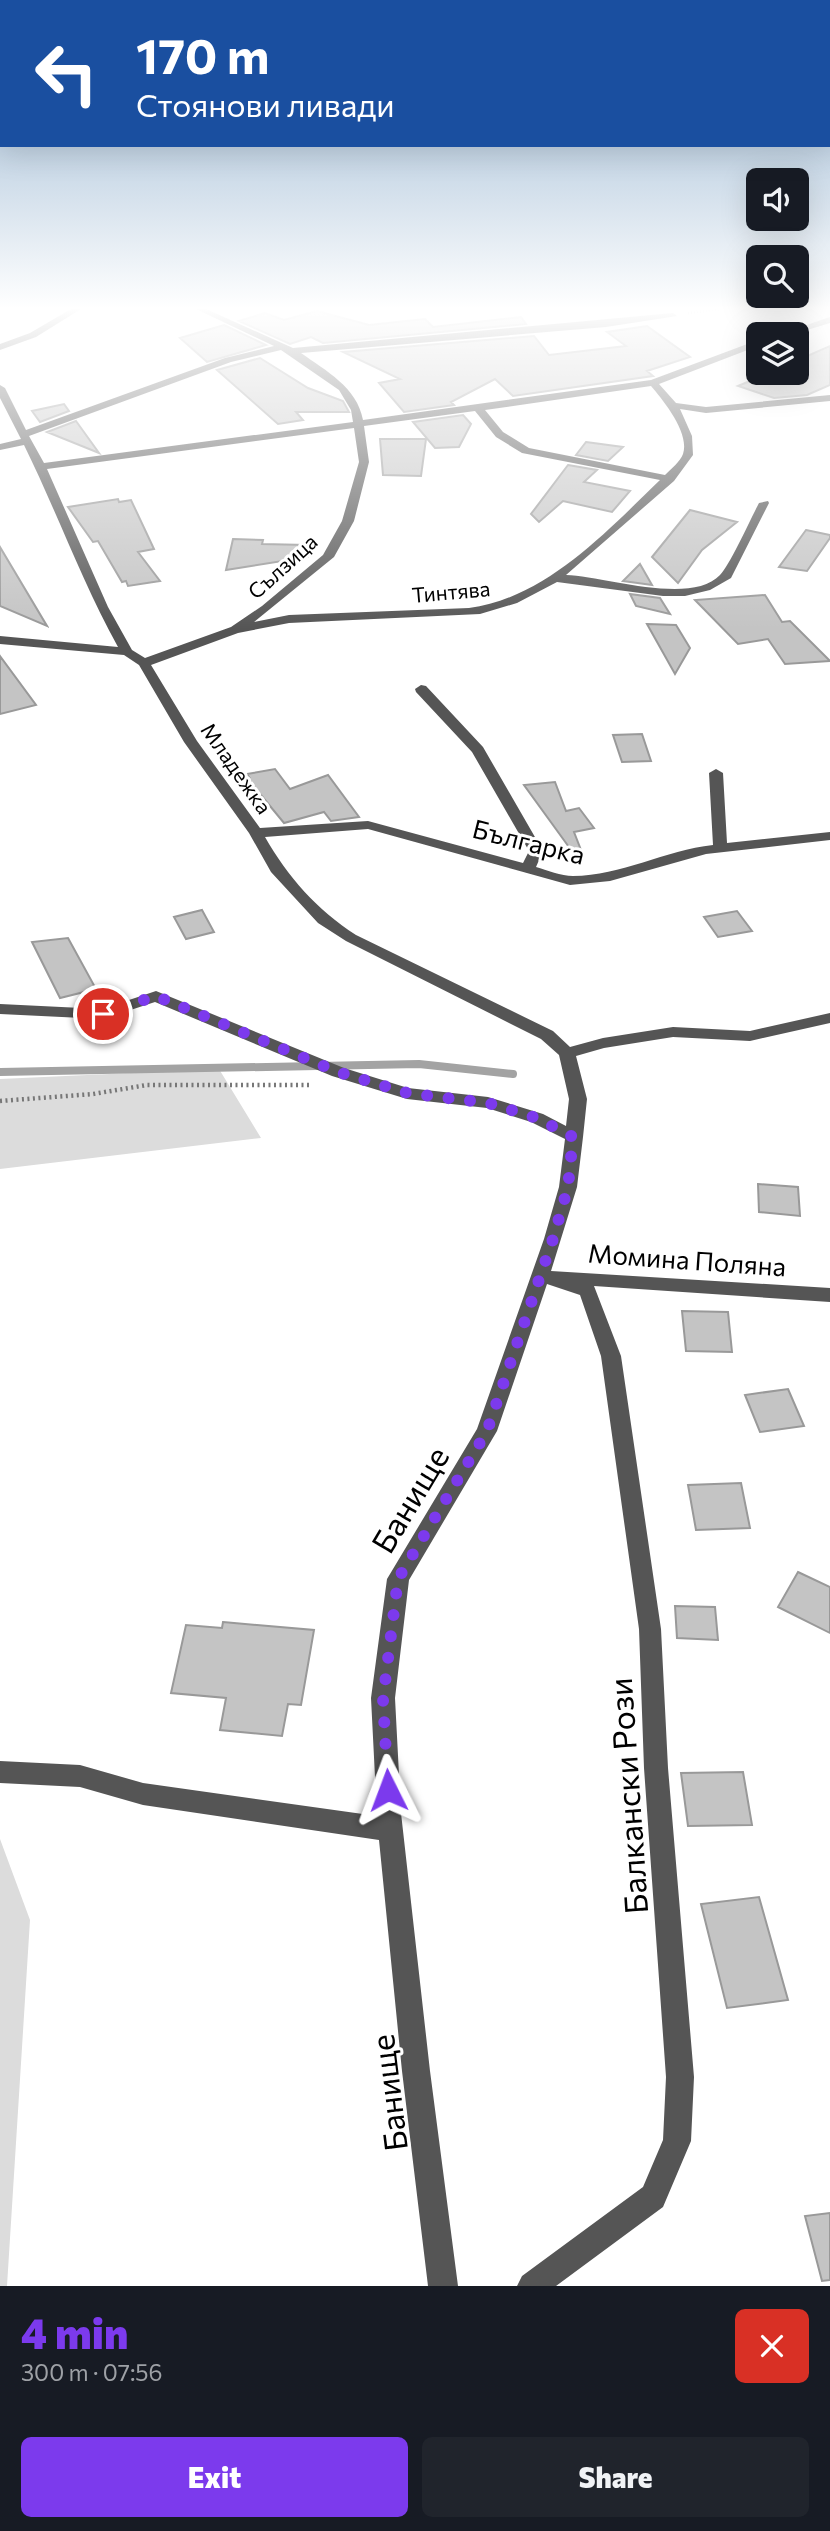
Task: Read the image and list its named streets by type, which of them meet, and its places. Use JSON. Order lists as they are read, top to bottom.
{
  "streets": {
    "street": [
      "Сълзица",
      "Тинтява",
      "Младежка",
      "Българка",
      "Момина Поляна",
      "Банище",
      "Балкански Рози"
    ]
  },
  "crossings": [
    ["Сълзица", "Тинтява"],
    ["Сълзица", "Младежка"],
    ["Младежка", "Българка"],
    ["Младежка", "Банище"],
    ["Момина Поляна", "Банище"],
    ["Момина Поляна", "Балкански Рози"],
    ["Банище", "Балкански Рози"]
  ],
  "page": {
    "turn": ["170 m", "Стоянови ливади"],
    "heading": ["4 min", "300 m · 07:56"],
    "buttons": ["Exit", "Share"]
  }
}
